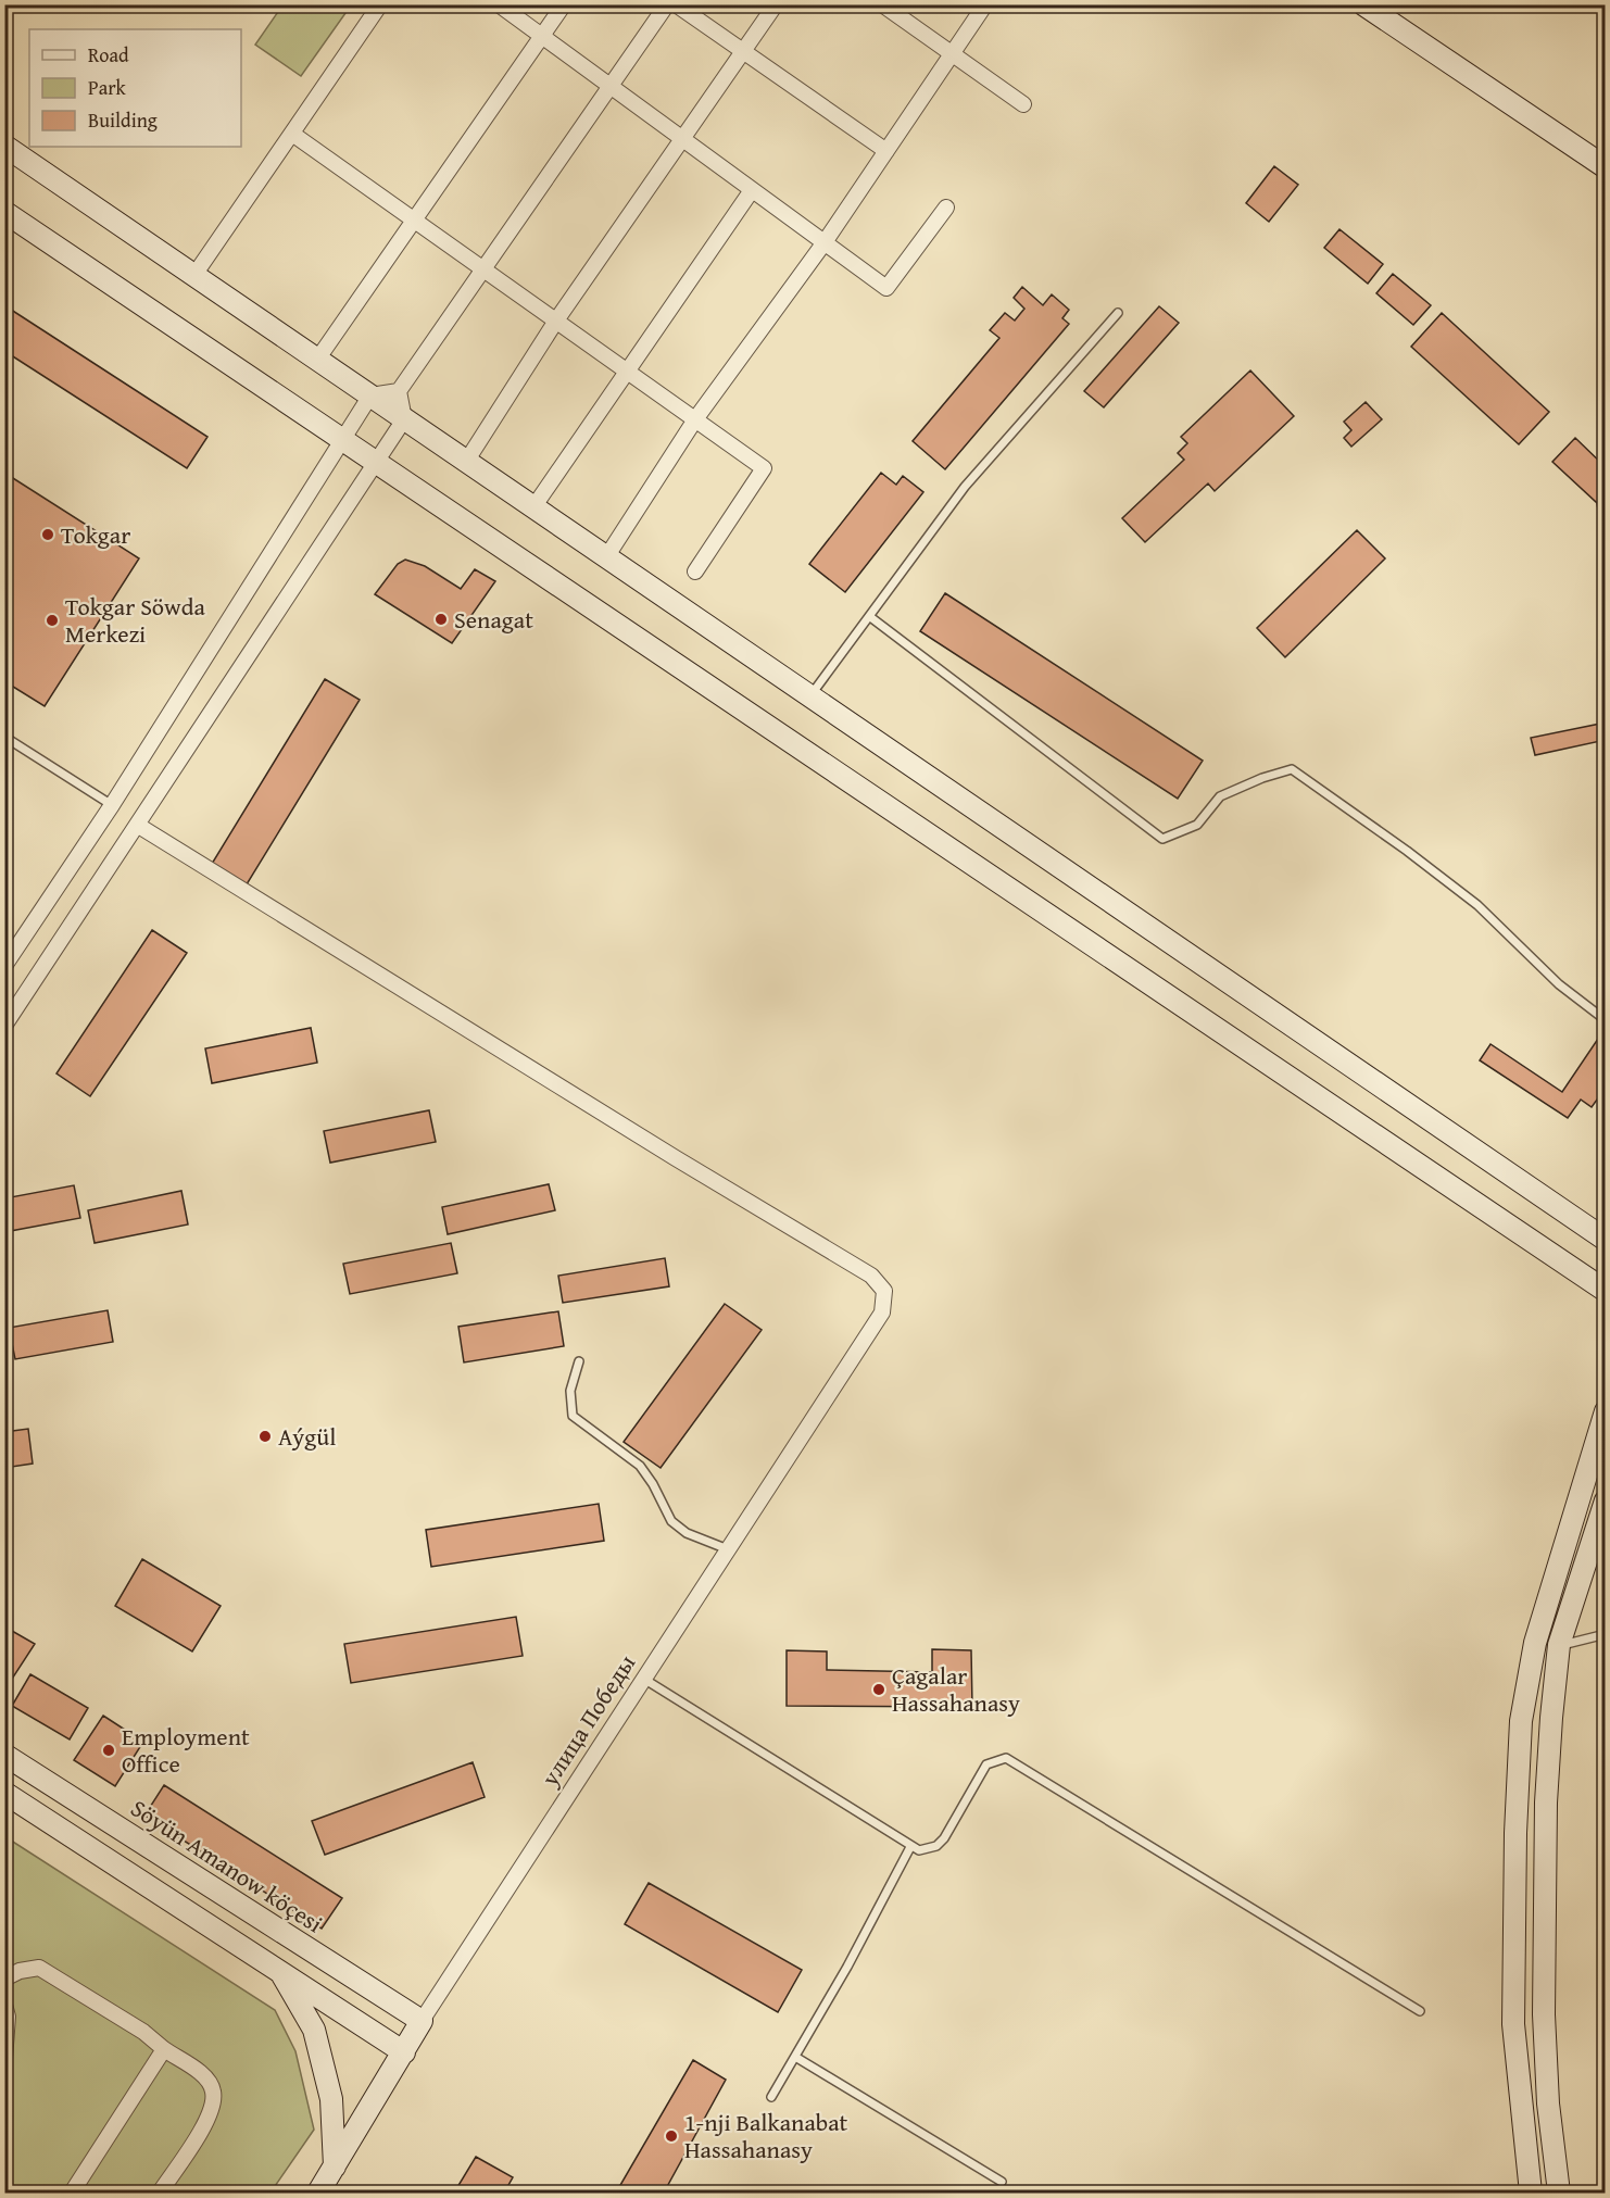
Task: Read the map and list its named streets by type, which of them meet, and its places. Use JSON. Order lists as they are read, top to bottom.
{
  "streets": {
    "main road": ["улица Победы", "Söyün Amanow köçesi"]
  },
  "crossings": [
    ["улица Победы", "Söyün Amanow köçesi"]
  ],
  "places": [
    "Tokgar",
    "Senagat",
    "Tokgar Söwda Merkezi",
    "Aýgül",
    "Çagalar Hassahanasy",
    "Employment Office",
    "1-nji Balkanabat Hassahanasy"
  ],
  "legend": ["Road", "Park", "Building"]
}
